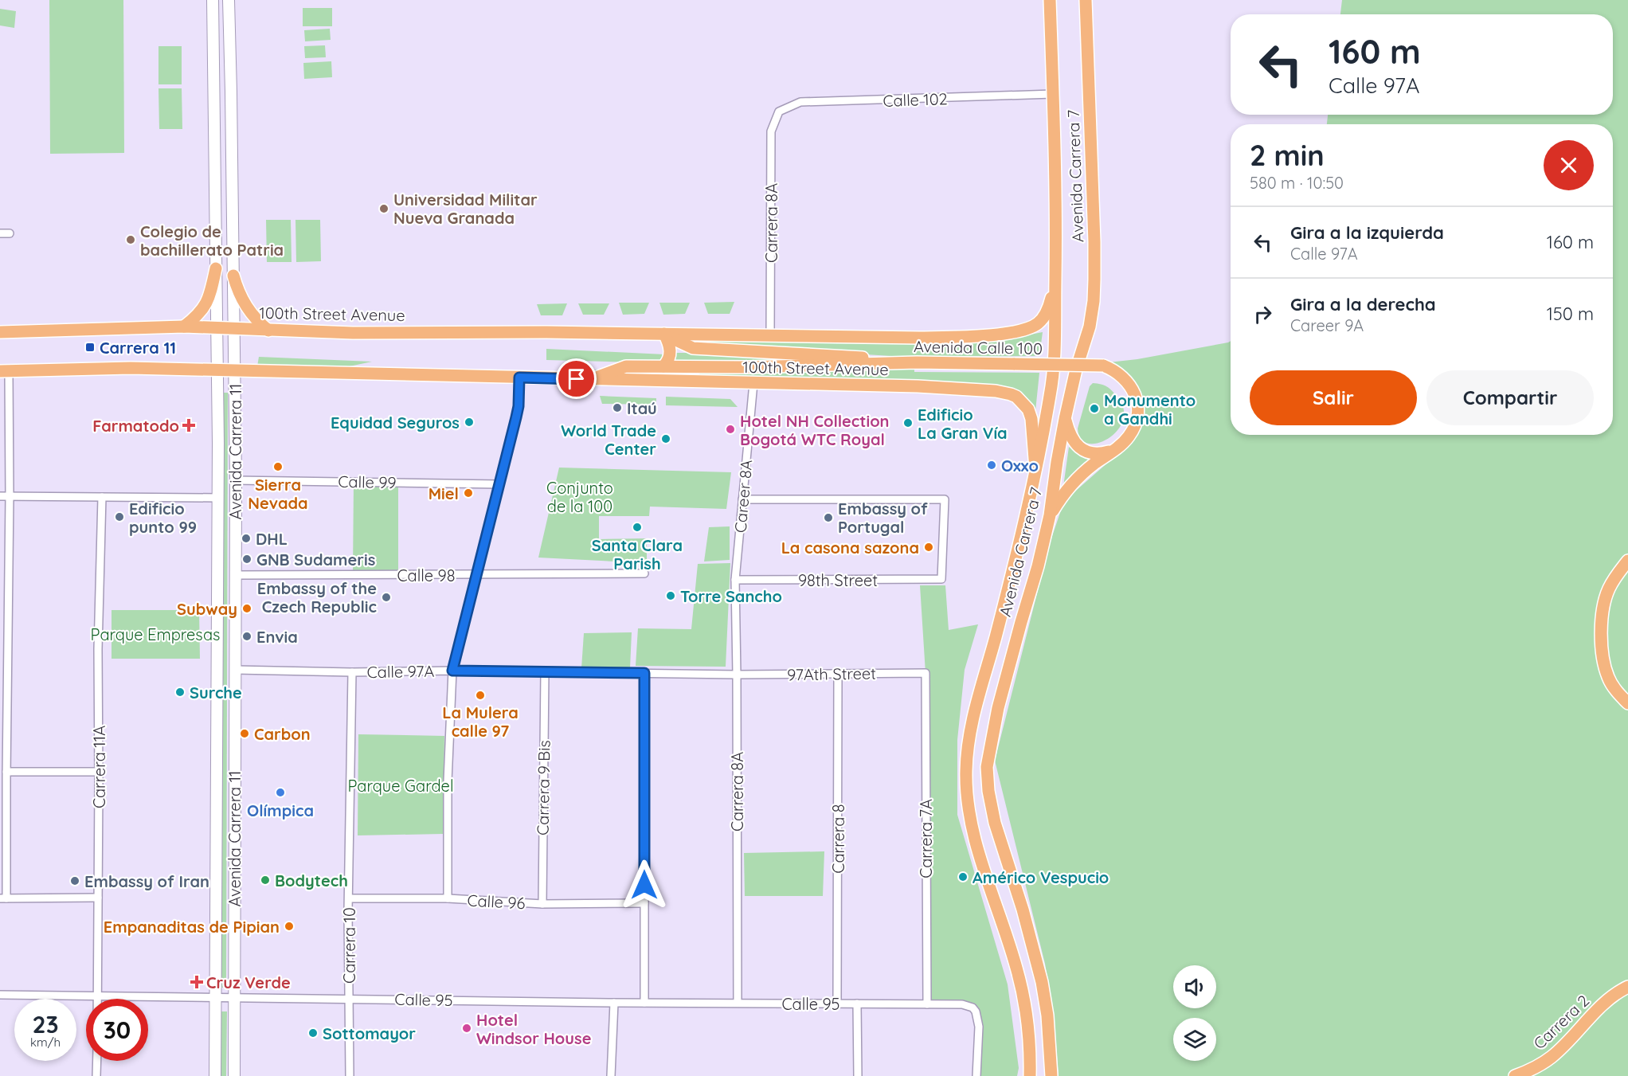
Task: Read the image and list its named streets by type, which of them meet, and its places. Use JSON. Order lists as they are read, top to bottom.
{
  "streets": {
    "main road": [
      "Avenida Carrera 7",
      "100th Street Avenue",
      "Avenida Calle 100",
      "Avenida Carrera 11",
      "Carrera 2"
    ],
    "street": [
      "Calle 102",
      "Carrera 8A",
      "Calle 99",
      "Career 8A",
      "Calle 98",
      "98th Street",
      "Calle 97A",
      "97Ath Street",
      "Carrera 11A",
      "Carrera 9 Bis",
      "Carrera 8",
      "Carrera 7A",
      "Calle 96",
      "Carrera 10",
      "Calle 95"
    ]
  },
  "crossings": [
    ["Calle 102", "Avenida Carrera 7"],
    ["Calle 102", "Carrera 8A"],
    ["Avenida Carrera 7", "100th Street Avenue"],
    ["Avenida Carrera 7", "Avenida Calle 100"],
    ["Carrera 8A", "100th Street Avenue"],
    ["Carrera 8A", "Career 8A"],
    ["Carrera 8A", "98th Street"],
    ["Carrera 8A", "Calle 97A"],
    ["Carrera 8A", "97Ath Street"],
    ["Carrera 8A", "Calle 95"],
    ["100th Street Avenue", "Avenida Calle 100"],
    ["100th Street Avenue", "Avenida Carrera 11"],
    ["100th Street Avenue", "Career 8A"],
    ["Avenida Carrera 11", "Calle 99"],
    ["Avenida Carrera 11", "Calle 98"],
    ["Avenida Carrera 11", "Calle 97A"],
    ["Avenida Carrera 11", "Calle 95"],
    ["Career 8A", "98th Street"],
    ["Calle 97A", "97Ath Street"],
    ["Calle 97A", "Carrera 9 Bis"],
    ["Calle 97A", "Carrera 10"],
    ["97Ath Street", "Carrera 8"],
    ["97Ath Street", "Carrera 7A"],
    ["Carrera 11A", "Calle 95"],
    ["Carrera 9 Bis", "Calle 96"],
    ["Carrera 8", "Calle 95"],
    ["Carrera 7A", "Calle 95"],
    ["Calle 96", "Carrera 10"],
    ["Carrera 10", "Calle 95"]
  ],
  "parks": ["Conjunto de la 100", "Parque Empresas", "Parque Gardel"],
  "places": {
    "other": [
      "Universidad Militar Nueva Granada",
      "Colegio de bachillerato Patria",
      "Itaú",
      "Monumento a Gandhi",
      "Equidad Seguros",
      "Edificio La Gran Vía",
      "Hotel NH Collection Bogotá WTC Royal",
      "World Trade Center",
      "Oxxo",
      "Sierra Nevada",
      "Miel",
      "Edificio punto 99",
      "Embassy of Portugal",
      "Santa Clara Parish",
      "DHL",
      "La casona sazona",
      "GNB Sudameris",
      "Torre Sancho",
      "Embassy of the Czech Republic",
      "Subway",
      "Envia",
      "Surche",
      "La Mulera calle 97",
      "Carbon",
      "Olímpica",
      "Américo Vespucio",
      "Bodytech",
      "Embassy of Iran",
      "Empanaditas de Pipian",
      "Hotel Windsor House",
      "Sottomayor"
    ],
    "transit": ["Carrera 11"],
    "health": ["Farmatodo", "Cruz Verde"]
  },
  "page": {
    "turn": ["160 m", "Calle 97A"],
    "heading": ["2 min", "580 m · 10:50"],
    "list": [
      {
        "name": "Gira a la izquierda",
        "note": "Calle 97A",
        "value": "160 m"
      },
      {
        "name": "Gira a la derecha",
        "note": "Career 9A",
        "value": "150 m"
      }
    ],
    "buttons": ["Salir", "Compartir"],
    "speed": "23 km/h",
    "limit": "30"
  }
}
